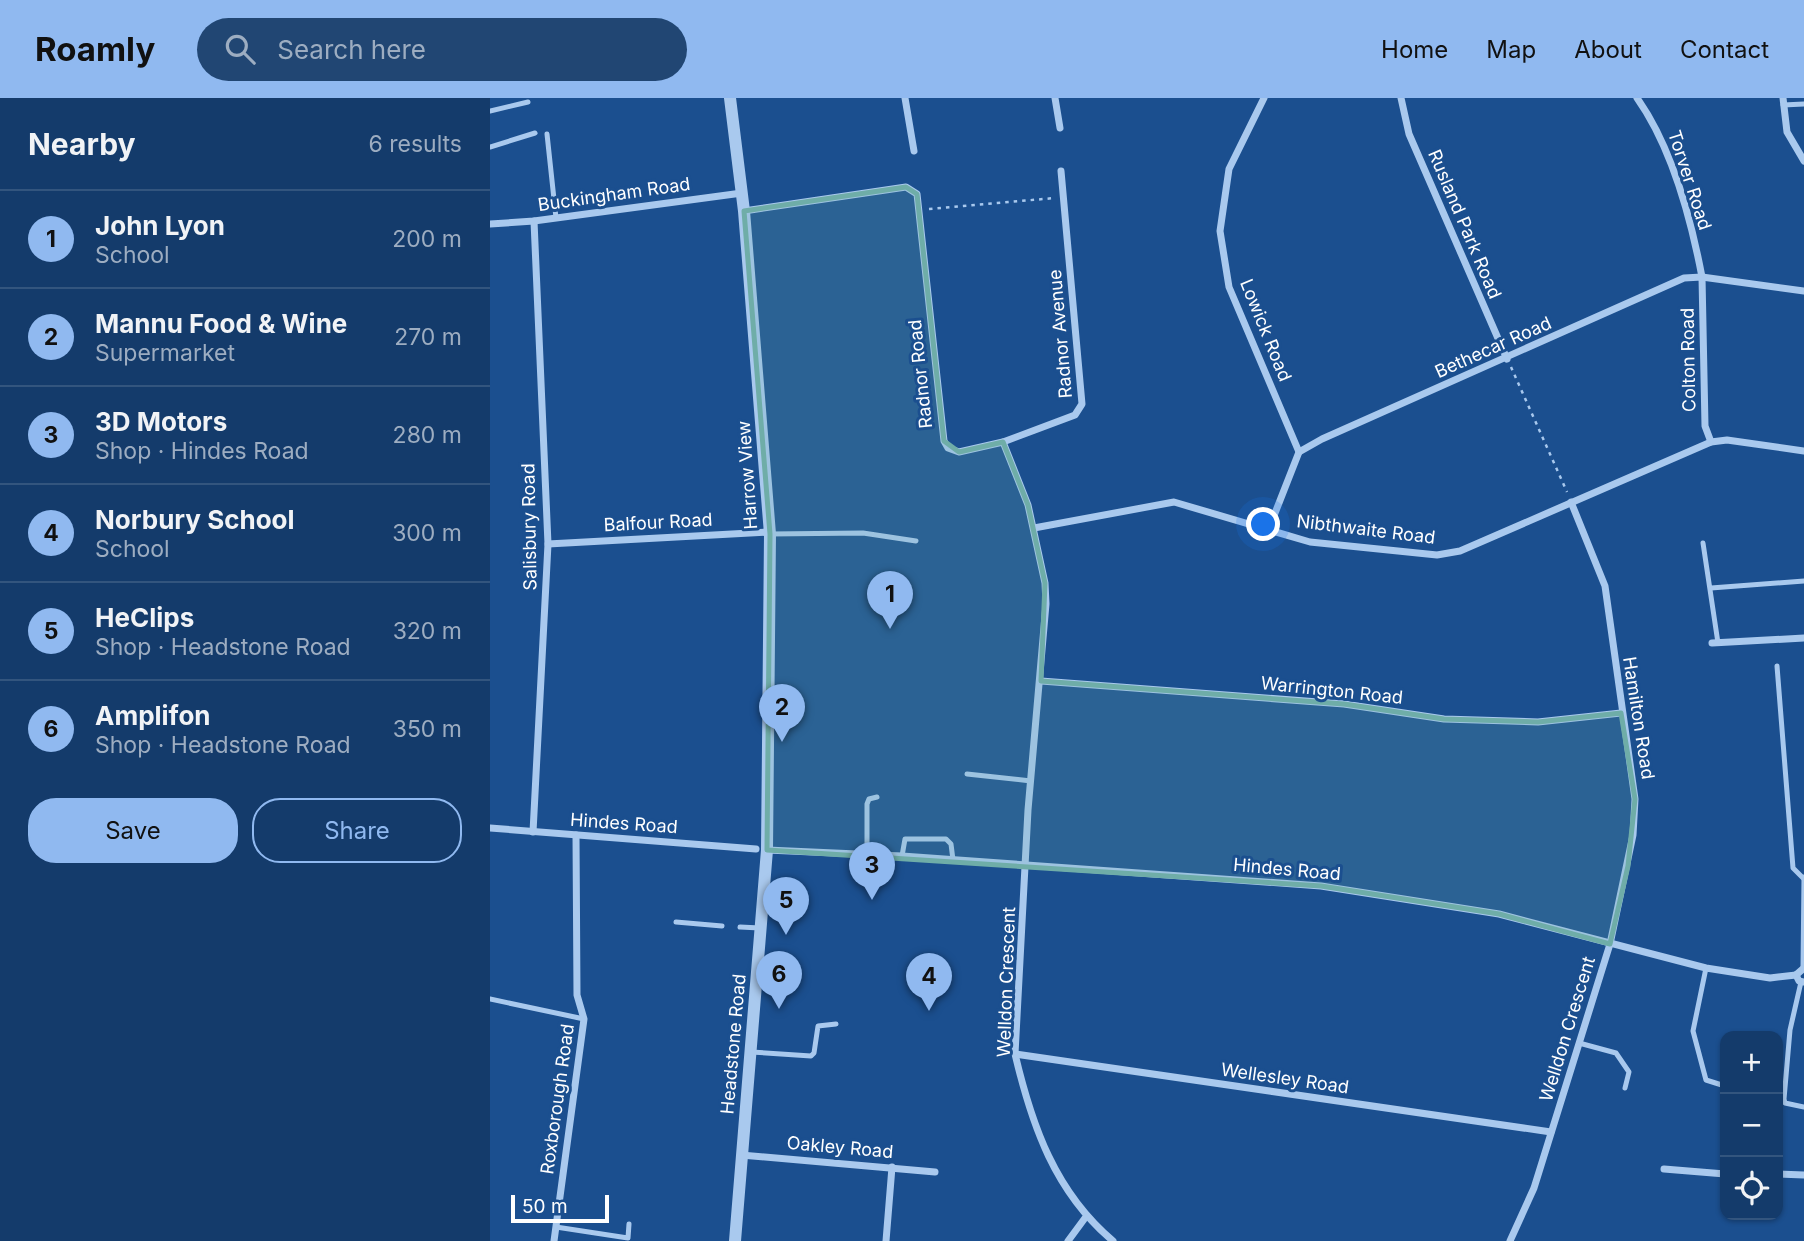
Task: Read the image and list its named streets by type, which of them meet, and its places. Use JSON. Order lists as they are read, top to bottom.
{
  "streets": {
    "street": [
      "Torver Road",
      "Buckingham Road",
      "Rusland Park Road",
      "Lowick Road",
      "Radnor Avenue",
      "Bethecar Road",
      "Colton Road",
      "Radnor Road",
      "Harrow View",
      "Balfour Road",
      "Salisbury Road",
      "Nibthwaite Road",
      "Warrington Road",
      "Hamilton Road",
      "Hindes Road",
      "Welldon Crescent",
      "Headstone Road",
      "Wellesley Road",
      "Roxborough Road",
      "Oakley Road"
    ]
  },
  "crossings": [
    ["Torver Road", "Bethecar Road"],
    ["Torver Road", "Colton Road"],
    ["Buckingham Road", "Harrow View"],
    ["Buckingham Road", "Salisbury Road"],
    ["Rusland Park Road", "Bethecar Road"],
    ["Lowick Road", "Bethecar Road"],
    ["Radnor Avenue", "Radnor Road"],
    ["Bethecar Road", "Colton Road"],
    ["Colton Road", "Nibthwaite Road"],
    ["Harrow View", "Balfour Road"],
    ["Harrow View", "Hindes Road"],
    ["Harrow View", "Headstone Road"],
    ["Balfour Road", "Salisbury Road"],
    ["Salisbury Road", "Hindes Road"],
    ["Nibthwaite Road", "Hamilton Road"],
    ["Warrington Road", "Hamilton Road"],
    ["Hamilton Road", "Hindes Road"],
    ["Hamilton Road", "Welldon Crescent"],
    ["Hindes Road", "Welldon Crescent"],
    ["Hindes Road", "Headstone Road"],
    ["Hindes Road", "Roxborough Road"],
    ["Welldon Crescent", "Wellesley Road"],
    ["Headstone Road", "Oakley Road"]
  ],
  "scale_bar": "50 m",
  "page": {
    "header": "Roamly",
    "search": "Search here",
    "nav": [
      "Home",
      "Map",
      "About",
      "Contact"
    ],
    "heading": ["Nearby", "6 results"],
    "list": [
      {
        "mark": "1",
        "name": "John Lyon",
        "note": "School",
        "value": "200 m"
      },
      {
        "mark": "2",
        "name": "Mannu Food & Wine",
        "note": "Supermarket",
        "value": "270 m"
      },
      {
        "mark": "3",
        "name": "3D Motors",
        "note": "Shop · Hindes Road",
        "value": "280 m"
      },
      {
        "mark": "4",
        "name": "Norbury School",
        "note": "School",
        "value": "300 m"
      },
      {
        "mark": "5",
        "name": "HeClips",
        "note": "Shop · Headstone Road",
        "value": "320 m"
      },
      {
        "mark": "6",
        "name": "Amplifon",
        "note": "Shop · Headstone Road",
        "value": "350 m"
      }
    ],
    "pins": [
      "1",
      "2",
      "3",
      "5",
      "6",
      "4"
    ],
    "buttons": ["Save", "Share"],
    "map_buttons": ["+", "−"],
    "scale": "50 m"
  }
}
